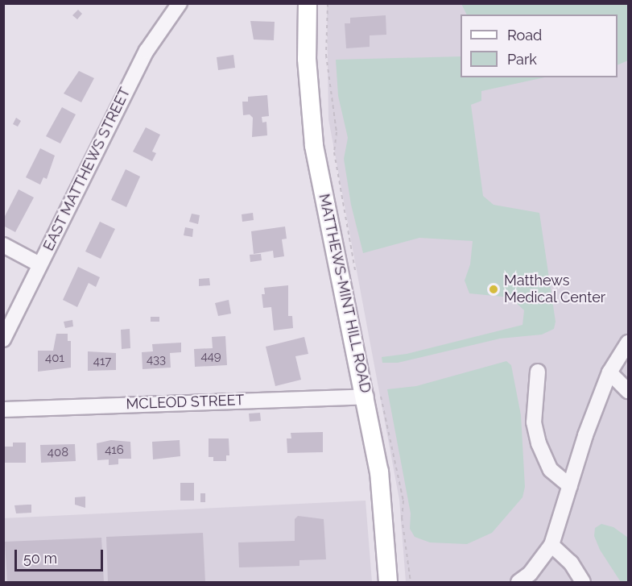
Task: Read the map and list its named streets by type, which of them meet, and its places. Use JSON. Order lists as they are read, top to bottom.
{
  "streets": {
    "main road": ["MATTHEWS-MINT HILL ROAD"],
    "street": ["EAST MATTHEWS STREET", "MCLEOD STREET"]
  },
  "crossings": [
    ["MATTHEWS-MINT HILL ROAD", "MCLEOD STREET"]
  ],
  "places": ["Matthews Medical Center"],
  "house_numbers": [
    "449",
    "401",
    "433",
    "417",
    "416",
    "408"
  ],
  "legend": ["Road", "Park"],
  "scale_bar": "50 m"
}
